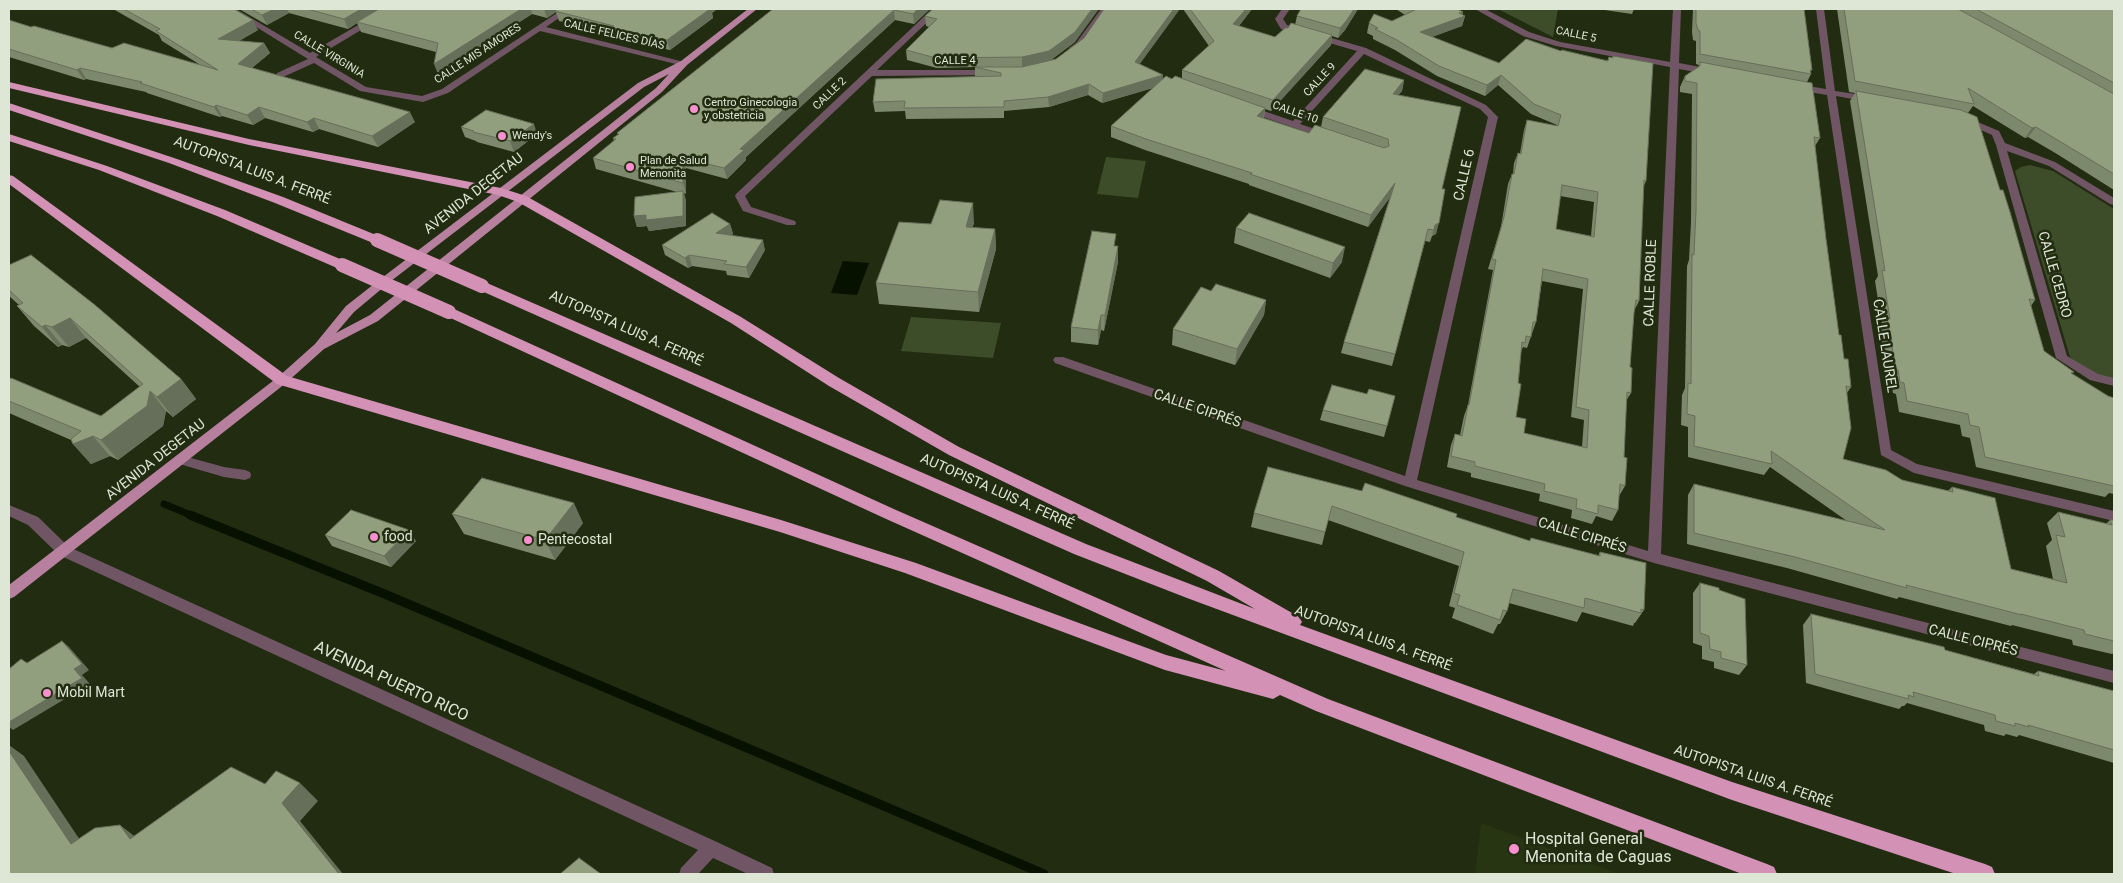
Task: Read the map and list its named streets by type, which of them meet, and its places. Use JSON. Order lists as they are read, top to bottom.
{
  "streets": {
    "highway": ["AUTOPISTA LUIS A. FERRÉ"],
    "main road": ["AVENIDA DEGETAU"],
    "street": [
      "CALLE FELICES DÍAS",
      "CALLE 5",
      "CALLE MIS AMORES",
      "CALLE VIRGINIA",
      "CALLE 4",
      "CALLE 9",
      "CALLE 2",
      "CALLE 10",
      "CALLE 6",
      "CALLE CEDRO",
      "CALLE ROBLE",
      "CALLE LAUREL",
      "CALLE CIPRÉS",
      "AVENIDA PUERTO RICO"
    ]
  },
  "crossings": [
    ["CALLE FELICES DÍAS", "CALLE MIS AMORES"],
    ["CALLE FELICES DÍAS", "AVENIDA DEGETAU"],
    ["CALLE 5", "CALLE ROBLE"],
    ["CALLE MIS AMORES", "CALLE VIRGINIA"],
    ["CALLE 4", "CALLE 2"],
    ["CALLE 9", "CALLE 10"],
    ["CALLE 9", "CALLE 6"],
    ["CALLE 6", "CALLE CIPRÉS"],
    ["AVENIDA DEGETAU", "AVENIDA PUERTO RICO"],
    ["CALLE ROBLE", "CALLE CIPRÉS"]
  ],
  "places": [
    "Centro Ginecologia y obstetricia",
    "Wendy's",
    "Plan de Salud Menonita",
    "food",
    "Pentecostal",
    "Mobil Mart",
    "Hospital General Menonita de Caguas"
  ]
}
